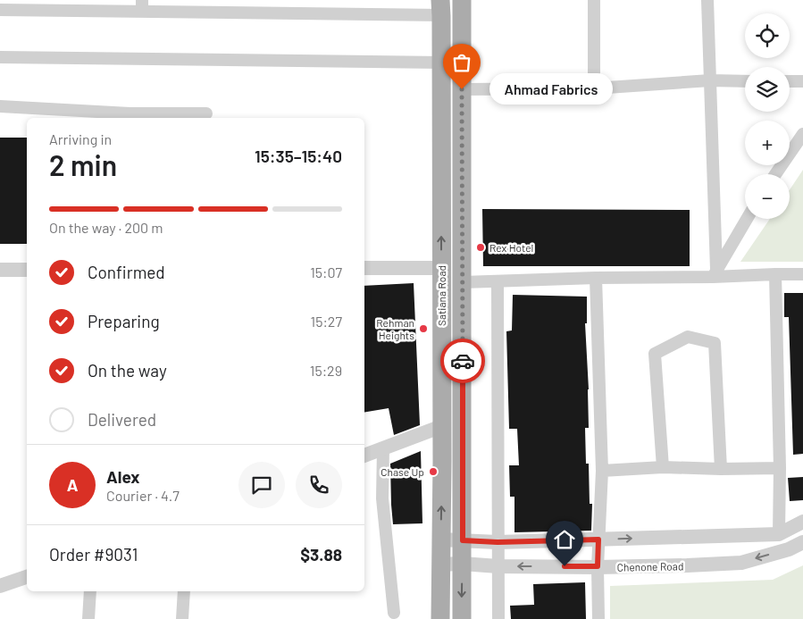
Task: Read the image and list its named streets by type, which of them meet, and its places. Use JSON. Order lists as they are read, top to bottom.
{
  "streets": {
    "main road": ["Satiana Road"],
    "street": ["Chenone Road"]
  },
  "crossings": [
    ["Satiana Road", "Chenone Road"]
  ],
  "places": [
    "Ahmad Fabrics",
    "Rex Hotel",
    "Rehman Heights",
    "Chase Up"
  ],
  "page": {
    "map_buttons": ["+", "−"],
    "bubble": "Ahmad Fabrics",
    "heading": ["2 min", "Arriving in", "15:35–15:40"],
    "panel": [
      "Alex",
      "Courier · 4.7",
      "Order #9031",
      "$3.88"
    ],
    "bar": "On the way · 200 m",
    "list": [
      ["Confirmed", "15:07"],
      ["Preparing", "15:27"],
      ["On the way", "15:29"],
      "Delivered"
    ],
    "round": "A"
  }
}
